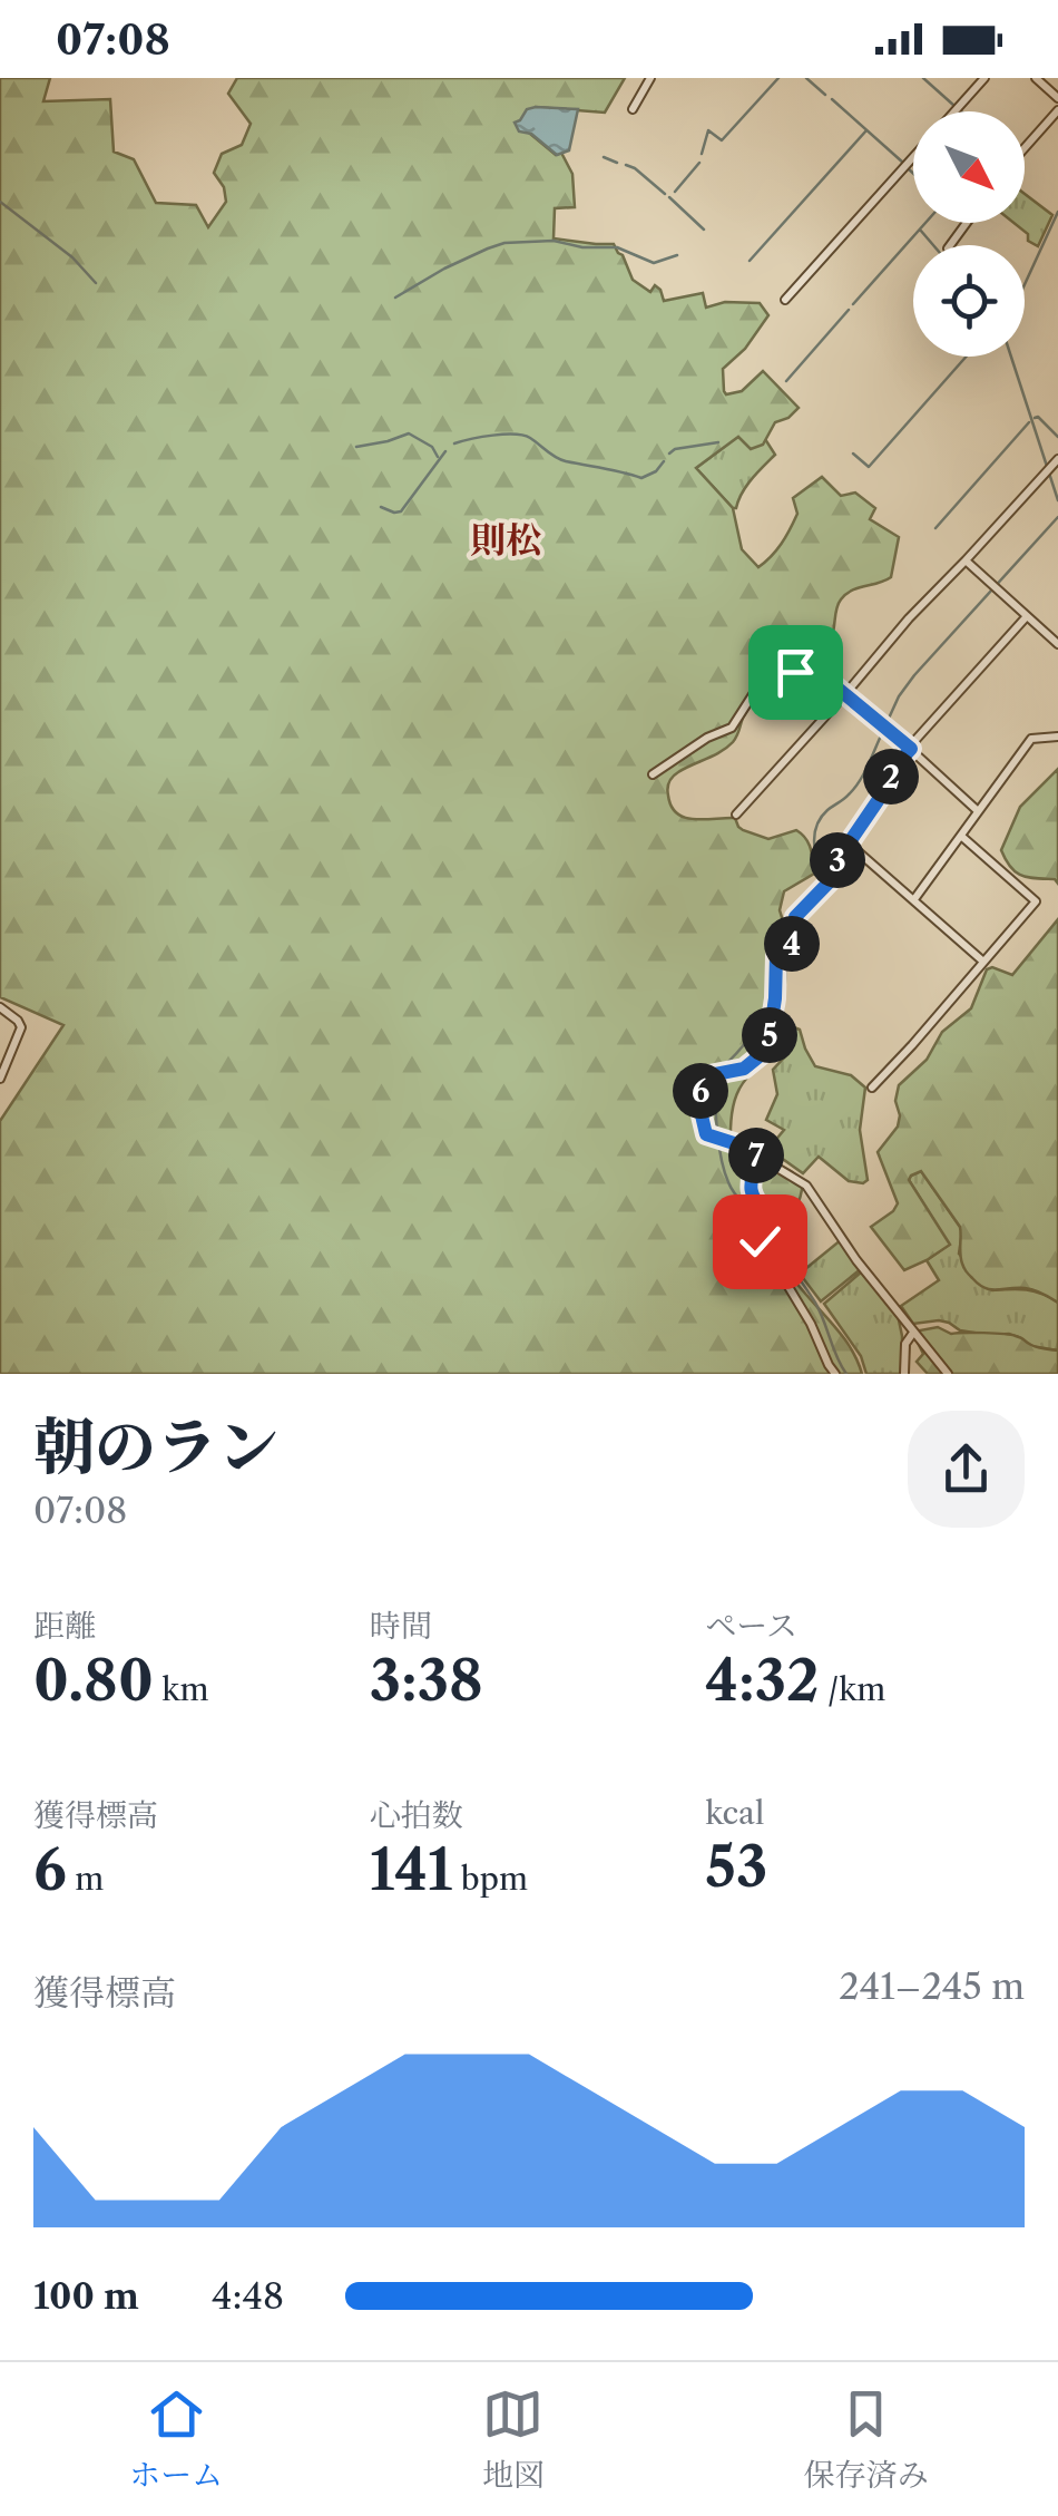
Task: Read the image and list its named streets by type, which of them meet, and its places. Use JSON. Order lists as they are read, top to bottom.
{
  "districts": ["則松"],
  "north": "bottom right",
  "page": {
    "status": "07:08",
    "pins": [
      "2",
      "3",
      "4",
      "5",
      "6",
      "7"
    ],
    "heading": ["朝のラン", "07:08"],
    "stats": [
      ["距離", "0.80 km"],
      ["時間", "3:38"],
      ["ペース", "4:32 /km"],
      ["獲得標高", "6 m"],
      ["心拍数", "141 bpm"],
      ["kcal", "53"]
    ],
    "chart": ["獲得標高", "241–245 m"],
    "list": [
      {
        "name": "100 m",
        "note": "4:48"
      }
    ],
    "tabs": ["ホーム", "地図", "保存済み"]
  }
}
